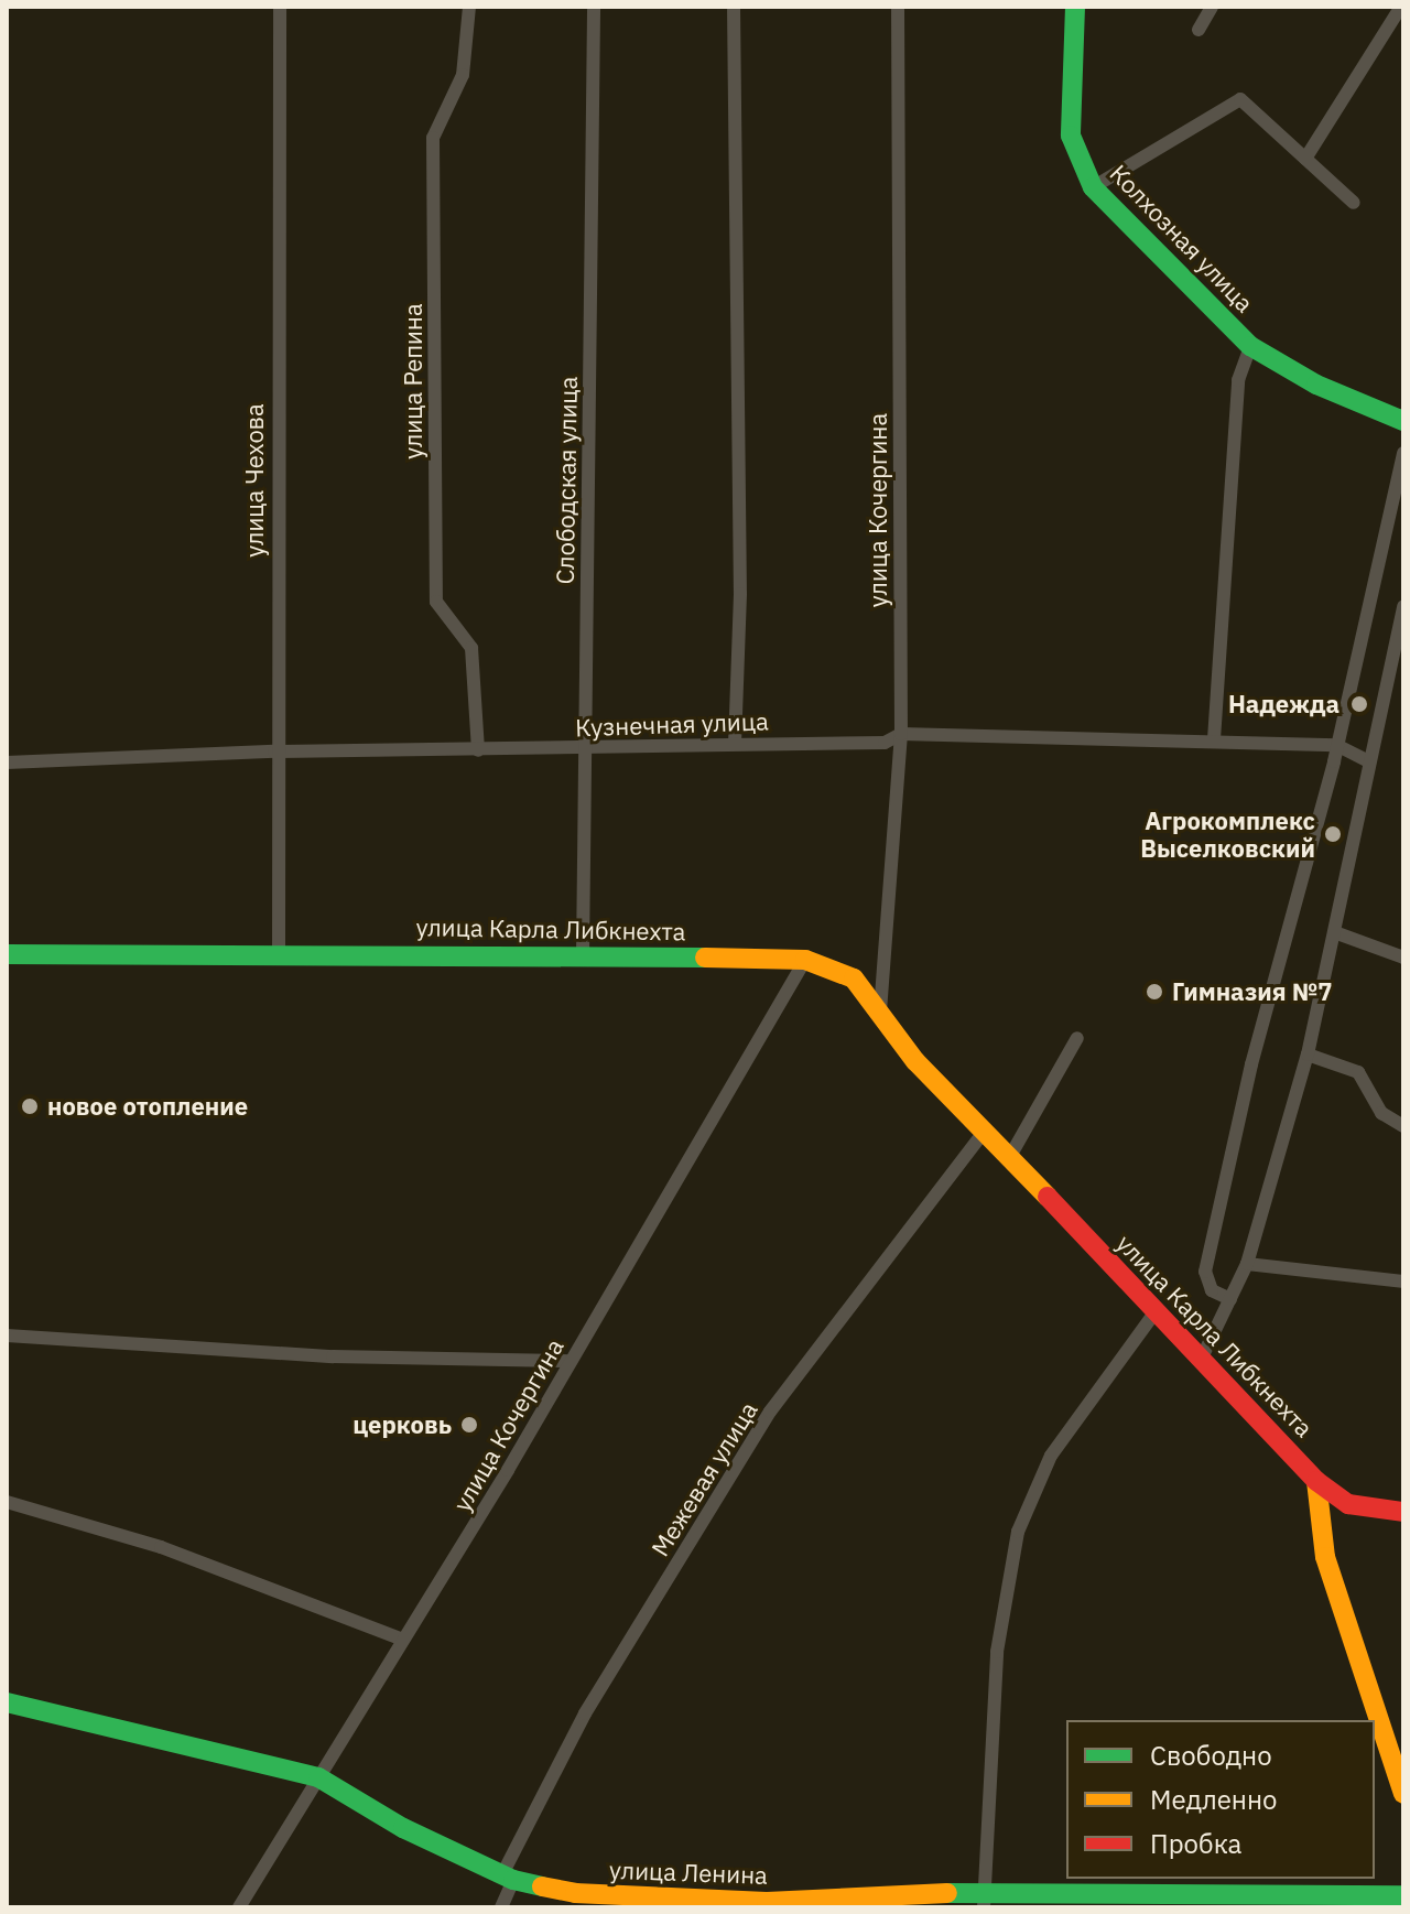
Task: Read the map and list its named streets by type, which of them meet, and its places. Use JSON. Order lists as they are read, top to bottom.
{
  "streets": {
    "main road": ["Колхозная улица", "улица Карла Либкнехта", "улица Ленина"],
    "street": [
      "улица Репина",
      "улица Чехова",
      "Слободская улица",
      "улица Кочергина",
      "Кузнечная улица",
      "Межевая улица"
    ]
  },
  "crossings": [
    ["Колхозная улица", "Кузнечная улица"],
    ["улица Репина", "Кузнечная улица"],
    ["улица Чехова", "Кузнечная улица"],
    ["улица Чехова", "улица Карла Либкнехта"],
    ["Слободская улица", "Кузнечная улица"],
    ["Слободская улица", "улица Карла Либкнехта"],
    ["улица Кочергина", "Кузнечная улица"],
    ["улица Кочергина", "улица Карла Либкнехта"],
    ["улица Кочергина", "улица Ленина"],
    ["улица Карла Либкнехта", "Межевая улица"],
    ["Межевая улица", "улица Ленина"]
  ],
  "places": [
    "Надежда",
    "Агрокомплекс Выселковский",
    "Гимназия №7",
    "новое отопление",
    "церковь"
  ],
  "legend": ["Свободно", "Медленно", "Пробка"]
}
